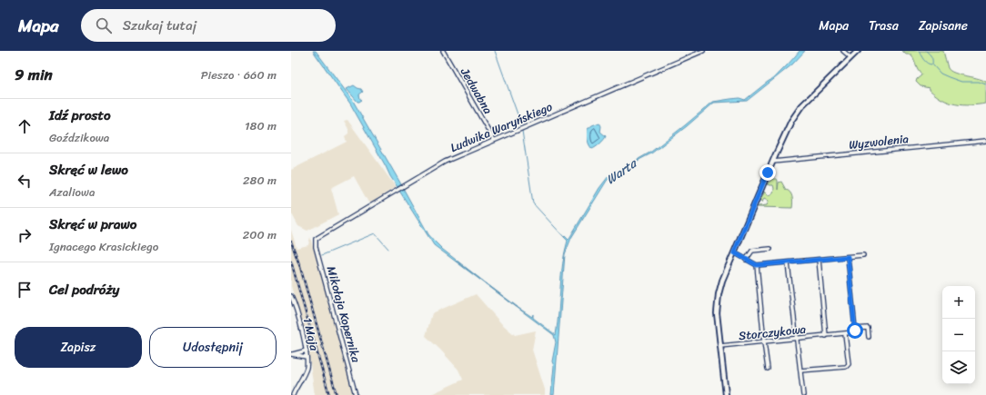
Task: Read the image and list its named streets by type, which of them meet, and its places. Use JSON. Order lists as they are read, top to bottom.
{
  "streets": {
    "street": [
      "Jedwabna",
      "Ludwika Waryńskiego",
      "Wyzwolenia",
      "Mikołaja Kopernika",
      "Storczykowa",
      "1 Maja"
    ]
  },
  "crossings": [
    ["Jedwabna", "Ludwika Waryńskiego"],
    ["Ludwika Waryńskiego", "Mikołaja Kopernika"]
  ],
  "water": ["Warta"],
  "page": {
    "header": "Mapa",
    "search": "Szukaj tutaj",
    "nav": ["Mapa", "Trasa", "Zapisane"],
    "heading": ["9 min", "Pieszo · 660 m"],
    "list": [
      ["Idź prosto", "Goździkowa", "180 m"],
      ["Skręć w lewo", "Azaliowa", "280 m"],
      ["Skręć w prawo", "Ignacego Krasickiego", "200 m"],
      "Cel podróży"
    ],
    "map_buttons": ["+", "−"],
    "buttons": ["Zapisz", "Udostępnij"]
  }
}
